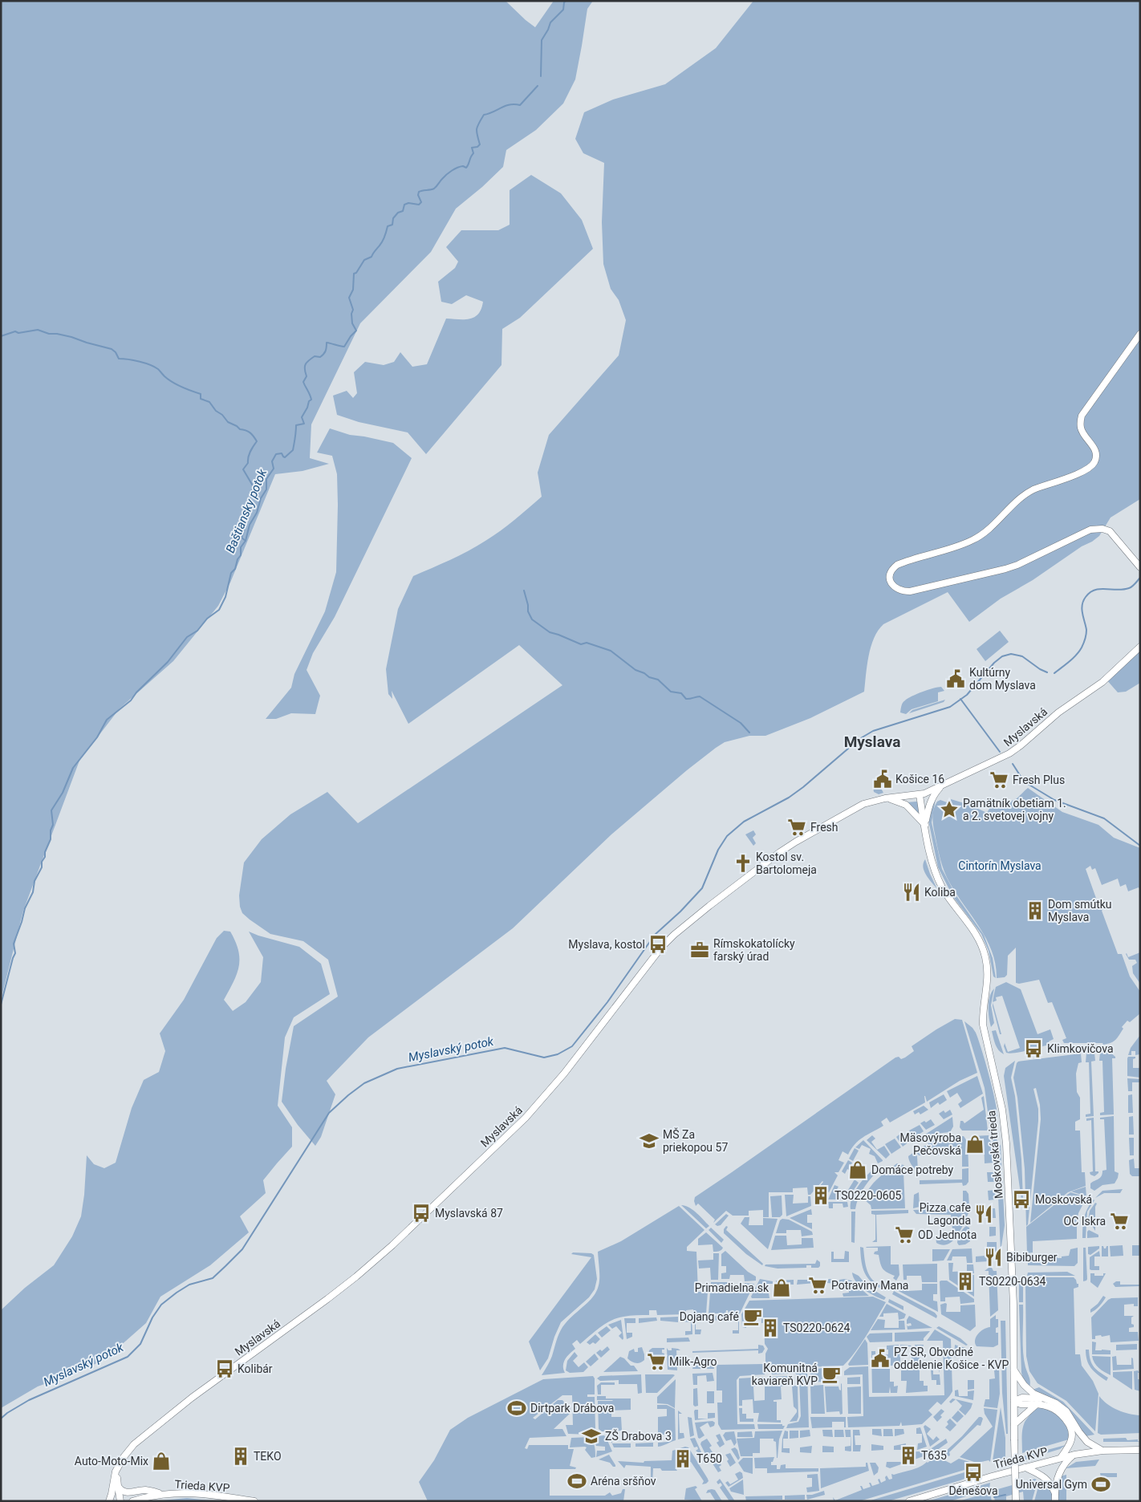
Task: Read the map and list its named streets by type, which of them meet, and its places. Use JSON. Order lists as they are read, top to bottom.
{
  "streets": {
    "street": ["Myslavská", "Moskovská trieda", "Trieda KVP"]
  },
  "crossings": [
    ["Myslavská", "Moskovská trieda"]
  ],
  "districts": ["Myslava"],
  "water": ["Baštiansky potok", "Myslavský potok"],
  "parks": ["Cintorín Myslava"],
  "places": {
    "public building": ["Kultúrny dom Myslava", "Košice 16", "PZ SR, Obvodné oddelenie Košice - KVP"],
    "supermarket": [
      "Fresh Plus",
      "Fresh",
      "OC Iskra",
      "OD Jednota",
      "Potraviny Mana",
      "Milk-Agro"
    ],
    "place": ["Pamätník obetiam 1. a 2. svetovej vojny"],
    "church": ["Kostol sv. Bartolomeja"],
    "restaurant": ["Koliba", "Pizza cafe Lagonda", "Bibiburger"],
    "building": [
      "Dom smútku Myslava",
      "TS0220-0605",
      "TS0220-0634",
      "TS0220-0624",
      "T635",
      "TEKO",
      "T650"
    ],
    "bus stop": [
      "Myslava, kostol",
      "Klimkovičova",
      "Moskovská",
      "Myslavská 87",
      "Kolibár",
      "Dénešova"
    ],
    "office": ["Rímskokatolícky farský úrad"],
    "school or university": ["MŠ Za priekopou 57", "ZŠ Drabova 3"],
    "shop": [
      "Mäsovýroba Pečovská",
      "Domáce potreby",
      "Primadielna.sk",
      "Auto-Moto-Mix"
    ],
    "cafe": ["Dojang café", "Komunitná kaviareň KVP"],
    "sports": ["Dirtpark Drábova", "Aréna sršňov", "Universal Gym"]
  }
}
